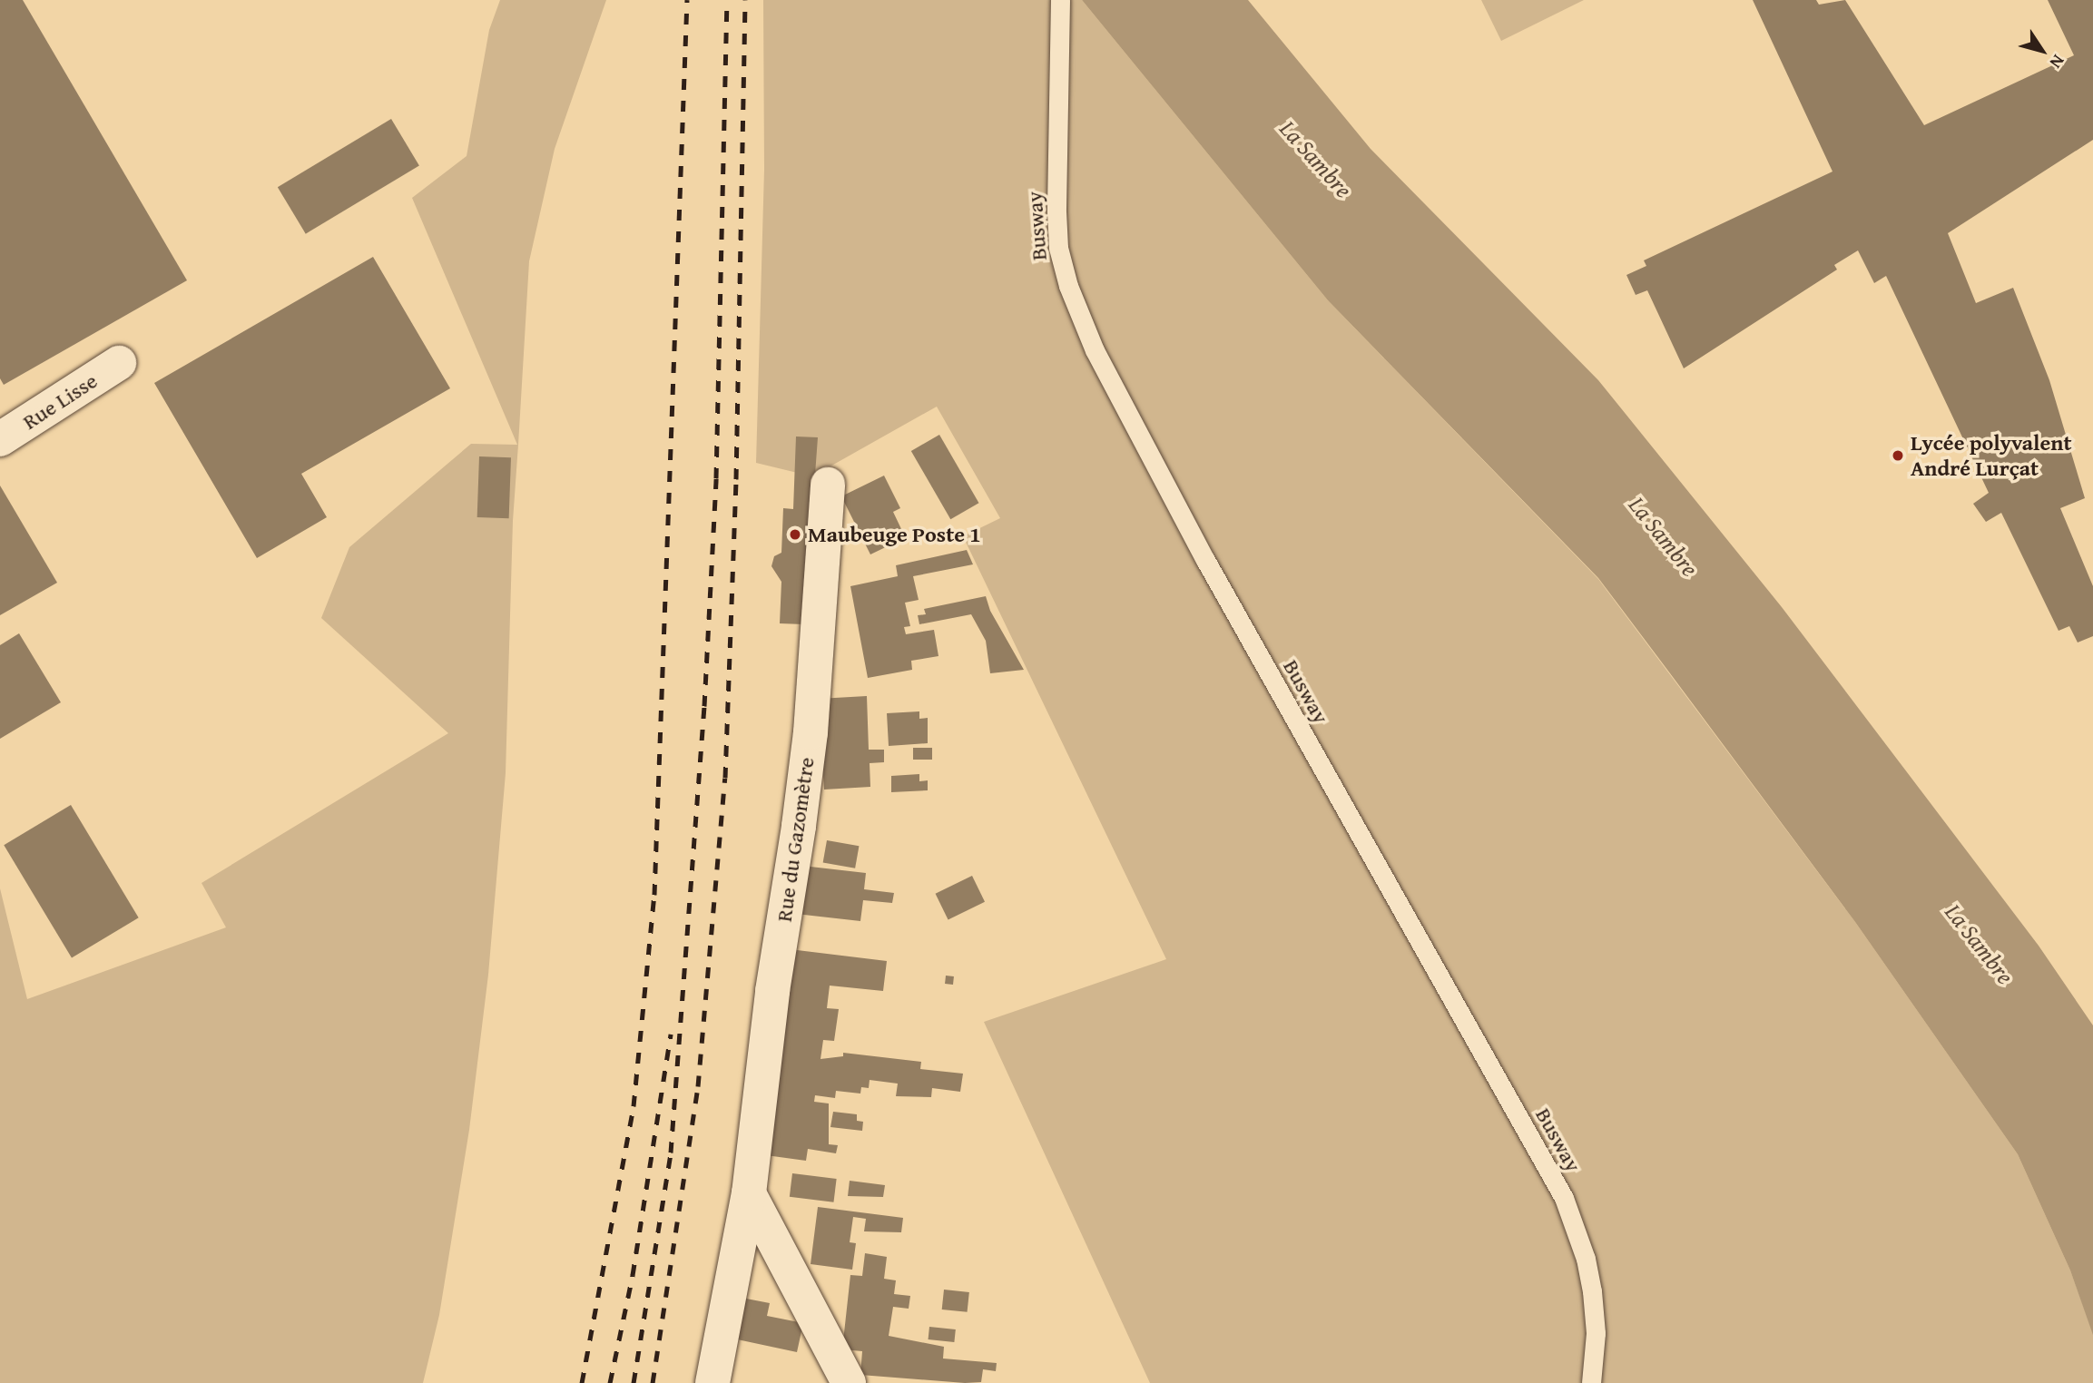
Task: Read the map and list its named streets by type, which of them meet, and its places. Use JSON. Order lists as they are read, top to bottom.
{
  "streets": {
    "street": ["Rue Lisse", "Rue du Gazomètre"],
    "lane": ["Busway"]
  },
  "water": ["La Sambre"],
  "places": ["Lycée polyvalent André Lurçat", "Maubeuge Poste 1"],
  "north": "bottom right"
}
